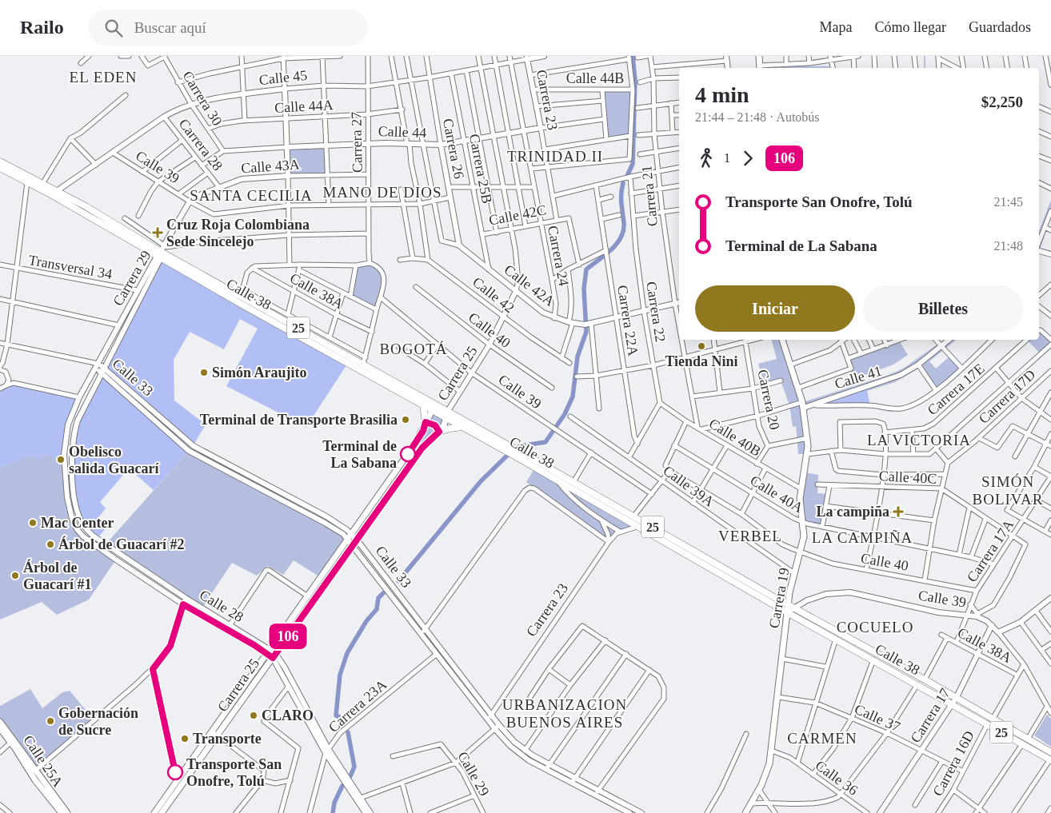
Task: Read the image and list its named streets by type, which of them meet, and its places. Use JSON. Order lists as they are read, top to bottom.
{
  "streets": {
    "highway": ["Calle 38", "25"],
    "main road": ["Carrera 25", "Carrera 19", "Calle 25A"],
    "street": [
      "Calle 45",
      "Calle 44B",
      "Carrera 30",
      "Carrera 23",
      "Calle 44A",
      "Calle 44",
      "Carrera 27",
      "Carrera 28",
      "Carrera 26",
      "Calle 43A",
      "Calle 39",
      "Carrera 25B",
      "Carrera 21",
      "Calle 42C",
      "Carrera 24",
      "Transversal 34",
      "Carrera 29",
      "Calle 42A",
      "Calle 38A",
      "Calle 42",
      "Carrera 22",
      "Carrera 22A",
      "Calle 40",
      "Calle 33",
      "Calle 41",
      "Carrera 17E",
      "Carrera 17D",
      "Carrera 20",
      "Calle 40B",
      "Calle 40C",
      "Calle 39A",
      "Calle 40A",
      "Carrera 17A",
      "Calle 28",
      "Carrera 23A",
      "Carrera 17",
      "Calle 37",
      "Carrera 16D",
      "Calle 29",
      "Calle 36"
    ]
  },
  "crossings": [
    ["Calle 45", "Carrera 30"],
    ["Calle 45", "Carrera 23"],
    ["Calle 45", "Carrera 27"],
    ["Calle 45", "Carrera 28"],
    ["Calle 45", "Carrera 26"],
    ["Calle 45", "Calle 39"],
    ["Calle 45", "Carrera 25B"],
    ["Calle 45", "Carrera 24"],
    ["Calle 45", "Calle 38"],
    ["Calle 45", "Carrera 25"],
    ["Calle 44B", "Carrera 23"],
    ["Calle 44B", "Carrera 21"],
    ["Carrera 30", "Calle 44A"],
    ["Carrera 30", "Calle 44"],
    ["Carrera 23", "Calle 44"],
    ["Carrera 23", "Calle 42C"],
    ["Carrera 23", "Calle 38"],
    ["Carrera 23", "Calle 33"],
    ["Calle 44A", "Carrera 27"],
    ["Calle 44", "Carrera 27"],
    ["Calle 44", "Carrera 26"],
    ["Calle 44", "Carrera 25B"],
    ["Calle 44", "Carrera 24"],
    ["Calle 44", "Carrera 25"],
    ["Carrera 27", "Calle 43A"],
    ["Carrera 27", "Calle 39"],
    ["Carrera 28", "Calle 43A"],
    ["Carrera 26", "Calle 39"],
    ["Carrera 26", "Calle 42A"],
    ["Calle 43A", "Calle 39"],
    ["Calle 39", "Calle 42A"],
    ["Calle 39", "Calle 38"],
    ["Calle 39", "Carrera 25"],
    ["Calle 39", "Calle 40C"],
    ["Calle 39", "Carrera 17A"],
    ["Calle 39", "Carrera 19"],
    ["Calle 39", "Carrera 17"],
    ["Carrera 25B", "Calle 42C"],
    ["Carrera 25B", "Calle 42A"],
    ["Carrera 21", "Calle 42A"],
    ["Carrera 21", "Calle 41"],
    ["Carrera 21", "Calle 40B"],
    ["Calle 42C", "Carrera 24"],
    ["Calle 42C", "Carrera 25"],
    ["Carrera 24", "Calle 42A"],
    ["Transversal 34", "Carrera 29"],
    ["Carrera 29", "Calle 38"],
    ["Carrera 29", "Calle 33"],
    ["Carrera 29", "Calle 28"],
    ["Calle 42A", "Carrera 22"],
    ["Calle 42A", "Carrera 22A"],
    ["Calle 42A", "Carrera 25"],
    ["Calle 38A", "Carrera 17A"],
    ["Calle 38A", "Carrera 17"],
    ["Calle 38", "Carrera 25"],
    ["Calle 38", "Carrera 19"],
    ["Calle 38", "Carrera 17"],
    ["Calle 38", "Carrera 16D"],
    ["Calle 42", "Carrera 25"],
    ["Carrera 22", "Calle 40B"],
    ["Calle 40", "Carrera 25"],
    ["Calle 40", "Carrera 17A"],
    ["Calle 40", "Carrera 19"],
    ["Carrera 25", "Calle 33"],
    ["Carrera 25", "Calle 28"],
    ["Calle 33", "Carrera 23A"],
    ["Calle 41", "Carrera 20"],
    ["Calle 41", "Calle 40B"],
    ["Calle 41", "Carrera 19"],
    ["Carrera 20", "Calle 40B"],
    ["Calle 40B", "Carrera 19"],
    ["Calle 40C", "Carrera 17A"],
    ["Calle 39A", "Carrera 19"],
    ["Calle 40A", "Carrera 17A"],
    ["Calle 40A", "Carrera 19"],
    ["Carrera 19", "Calle 37"],
    ["Carrera 19", "Calle 36"],
    ["Calle 28", "Carrera 23A"],
    ["Carrera 17", "Calle 37"],
    ["Calle 37", "Carrera 16D"]
  ],
  "districts": [
    "EL EDEN",
    "TRINIDAD II",
    "MANO DE DIOS",
    "SANTA CECILIA",
    "BOGOTÁ",
    "LA VICTORIA",
    "SIMÓN BOLIVAR",
    "VERBEL",
    "LA CAMPIÑA",
    "COCUELO",
    "URBANIZACION BUENOS AIRES",
    "CARMEN"
  ],
  "places": {
    "health": ["Cruz Roja Colombiana Sede Sincelejo", "La campiña"],
    "other": [
      "Tienda Nini",
      "Simón Araujito",
      "Terminal de Transporte Brasilia",
      "Terminal de La Sabana",
      "Obelisco salida Guacarí",
      "Mac Center",
      "Árbol de Guacarí #2",
      "Árbol de Guacarí #1",
      "CLARO",
      "Gobernación de Sucre",
      "Transporte",
      "Transporte San Onofre, Tolú"
    ]
  },
  "lines": ["bus line 106"],
  "page": {
    "header": "Railo",
    "search": "Buscar aquí",
    "nav": ["Mapa", "Cómo llegar", "Guardados"],
    "on_map": "106",
    "heading": ["4 min", "21:44 – 21:48 · Autobús", "$2,250"],
    "legs": ["1", "106"],
    "list": [
      {
        "name": "Transporte San Onofre, Tolú",
        "value": "21:45"
      },
      {
        "name": "Terminal de La Sabana",
        "value": "21:48"
      }
    ],
    "buttons": ["Iniciar", "Billetes"]
  }
}
